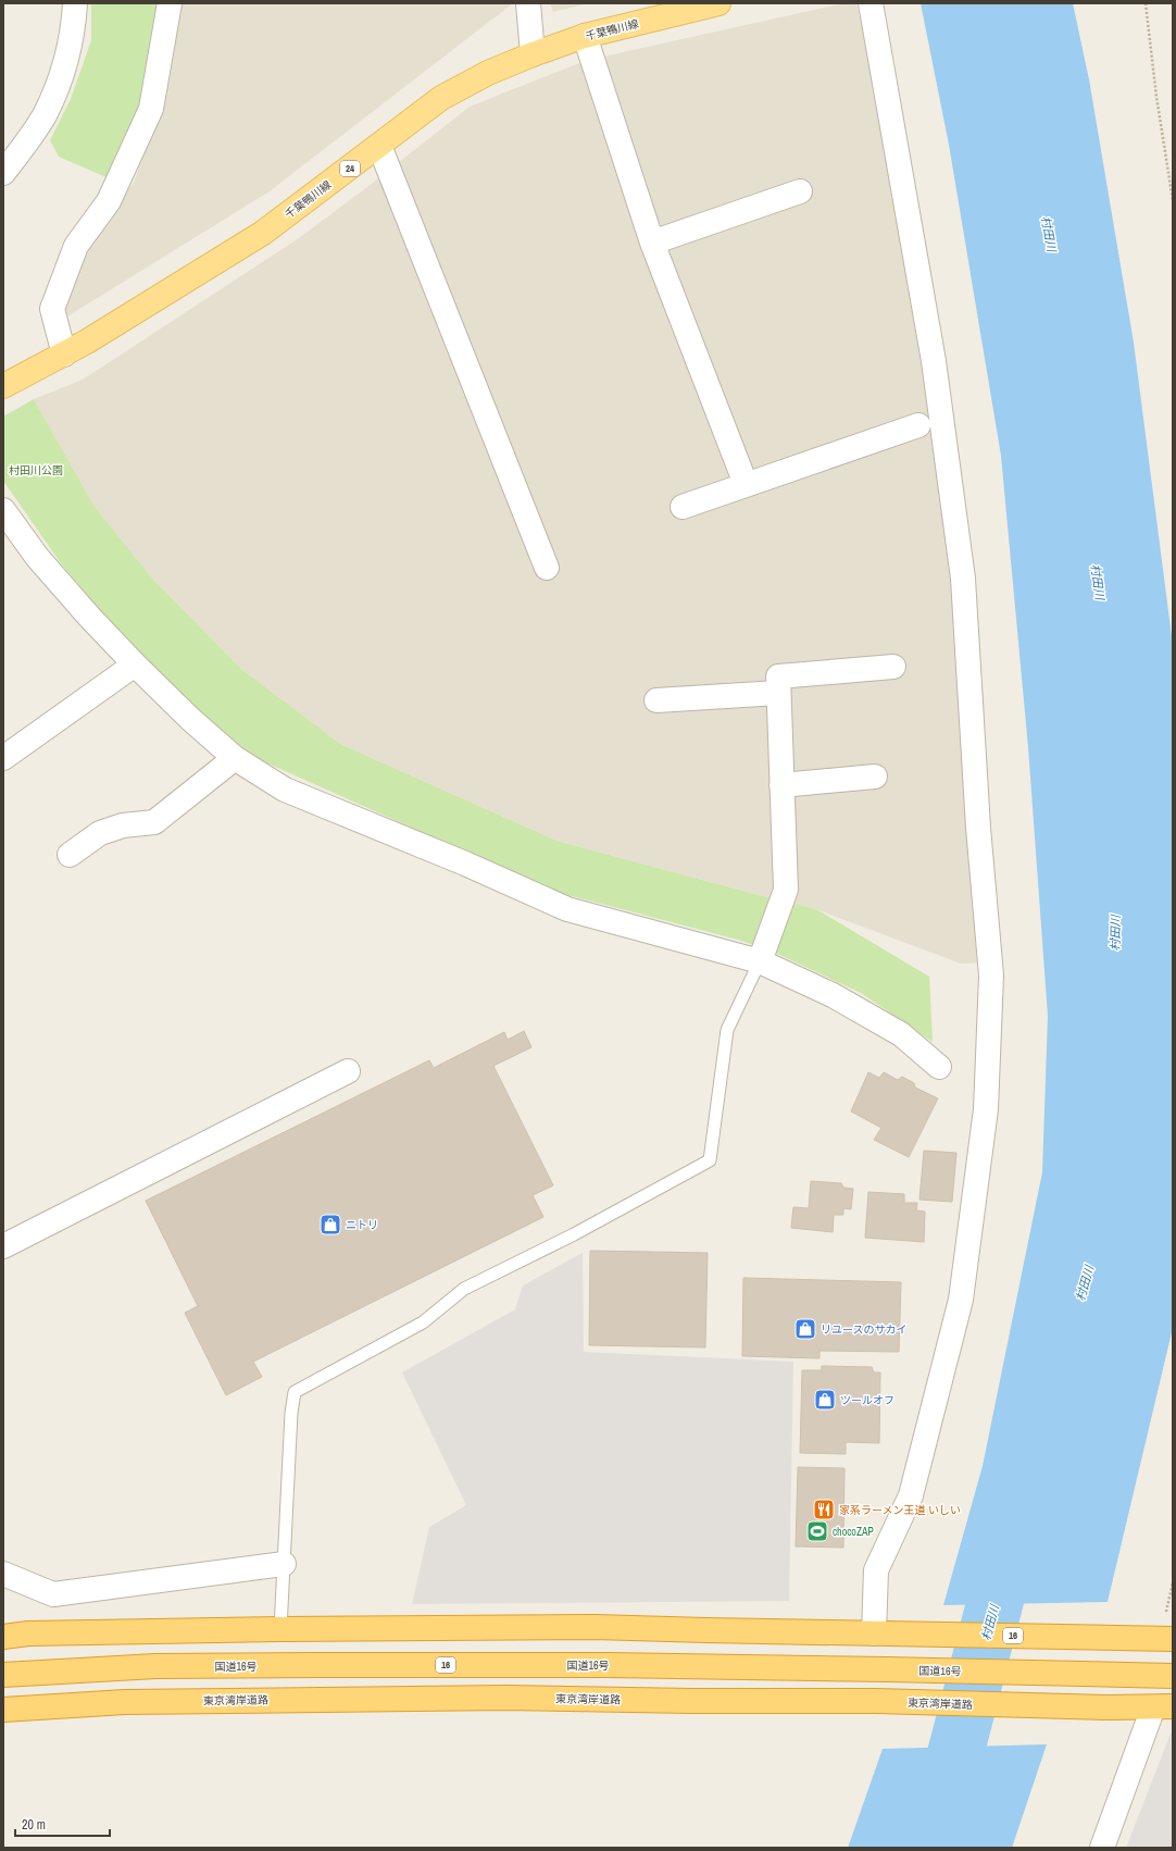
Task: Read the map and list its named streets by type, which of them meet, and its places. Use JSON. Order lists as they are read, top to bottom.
{
  "streets": {
    "highway": ["16", "国道16号", "東京湾岸道路"],
    "main road": ["千葉鴨川線", "24"]
  },
  "water": ["村田川"],
  "parks": ["村田川公園"],
  "places": {
    "shop": ["ニトリ", "リユースのサカイ", "ツールオフ"],
    "restaurant": ["家系ラーメン王道 いしい"],
    "sports": ["chocoZAP"]
  },
  "scale_bar": "20 m"
}
